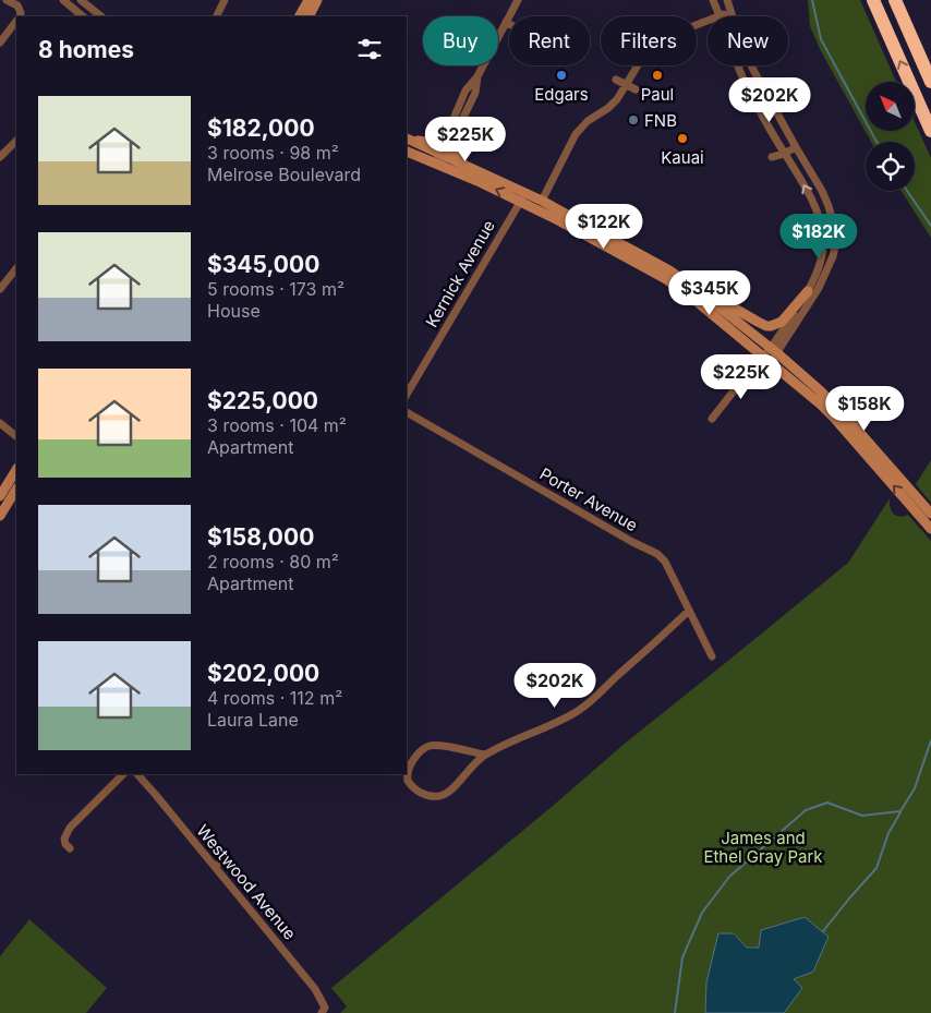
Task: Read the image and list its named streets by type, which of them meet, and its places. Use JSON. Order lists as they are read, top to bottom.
{
  "streets": {
    "street": ["Kernick Avenue", "Porter Avenue", "Westwood Avenue"]
  },
  "parks": ["James and Ethel Gray Park"],
  "places": [
    "Edgars",
    "Paul",
    "FNB",
    "Kauai"
  ],
  "north": "top left",
  "page": {
    "chip": [
      "Buy",
      "Rent",
      "Filters",
      "New"
    ],
    "heading": "8 homes",
    "price": [
      "$202K",
      "$225K",
      "$122K",
      "$182K",
      "$345K",
      "$225K",
      "$158K",
      "$202K"
    ],
    "list": [
      {
        "name": "$182,000",
        "note": "3 rooms · 98 m² · Melrose Boulevard"
      },
      {
        "name": "$345,000",
        "note": "5 rooms · 173 m² · House"
      },
      {
        "name": "$225,000",
        "note": "3 rooms · 104 m² · Apartment"
      },
      {
        "name": "$158,000",
        "note": "2 rooms · 80 m² · Apartment"
      },
      {
        "name": "$202,000",
        "note": "4 rooms · 112 m² · Laura Lane"
      }
    ]
  }
}
